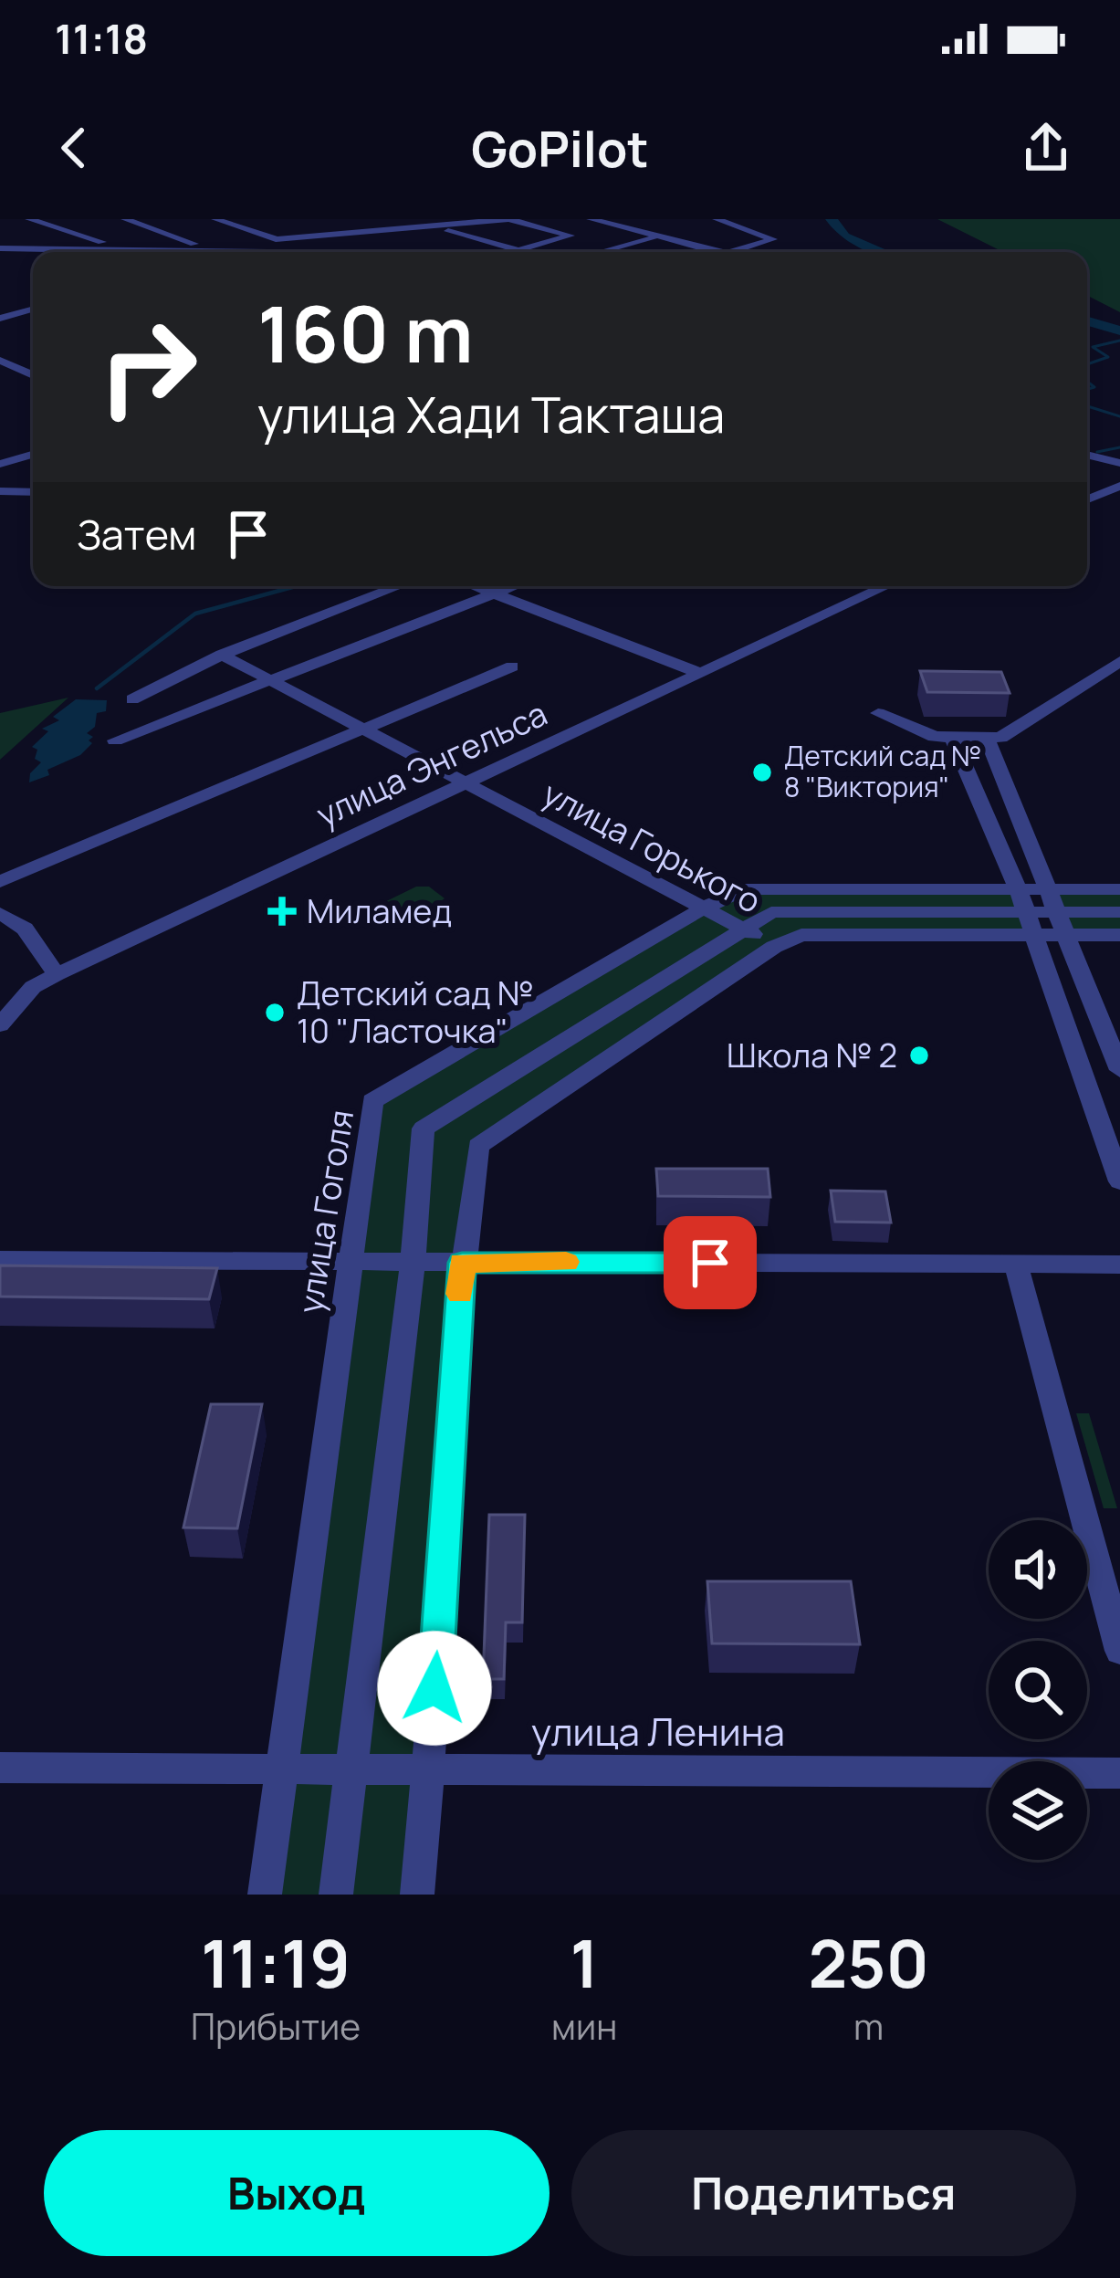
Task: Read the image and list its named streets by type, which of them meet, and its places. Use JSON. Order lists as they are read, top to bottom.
{
  "streets": {
    "street": [
      "улица Энгельса",
      "улица Горького",
      "улица Гоголя",
      "улица Ленина"
    ]
  },
  "crossings": [
    ["улица Энгельса", "улица Горького"],
    ["улица Горького", "улица Гоголя"],
    ["улица Гоголя", "улица Ленина"]
  ],
  "places": {
    "other": ["Детский сад № 8 \"Виктория\"", "Детский сад № 10 \"Ласточка\"", "Школа № 2"],
    "health": ["Миламед"]
  },
  "page": {
    "status": "11:18",
    "header": "GoPilot",
    "turn": ["160 m", "улица Хади Такташа"],
    "then": "Затем",
    "eta": [
      "11:19",
      "Прибытие",
      "1",
      "мин",
      "250",
      "m"
    ],
    "buttons": ["Выход", "Поделиться"]
  }
}
